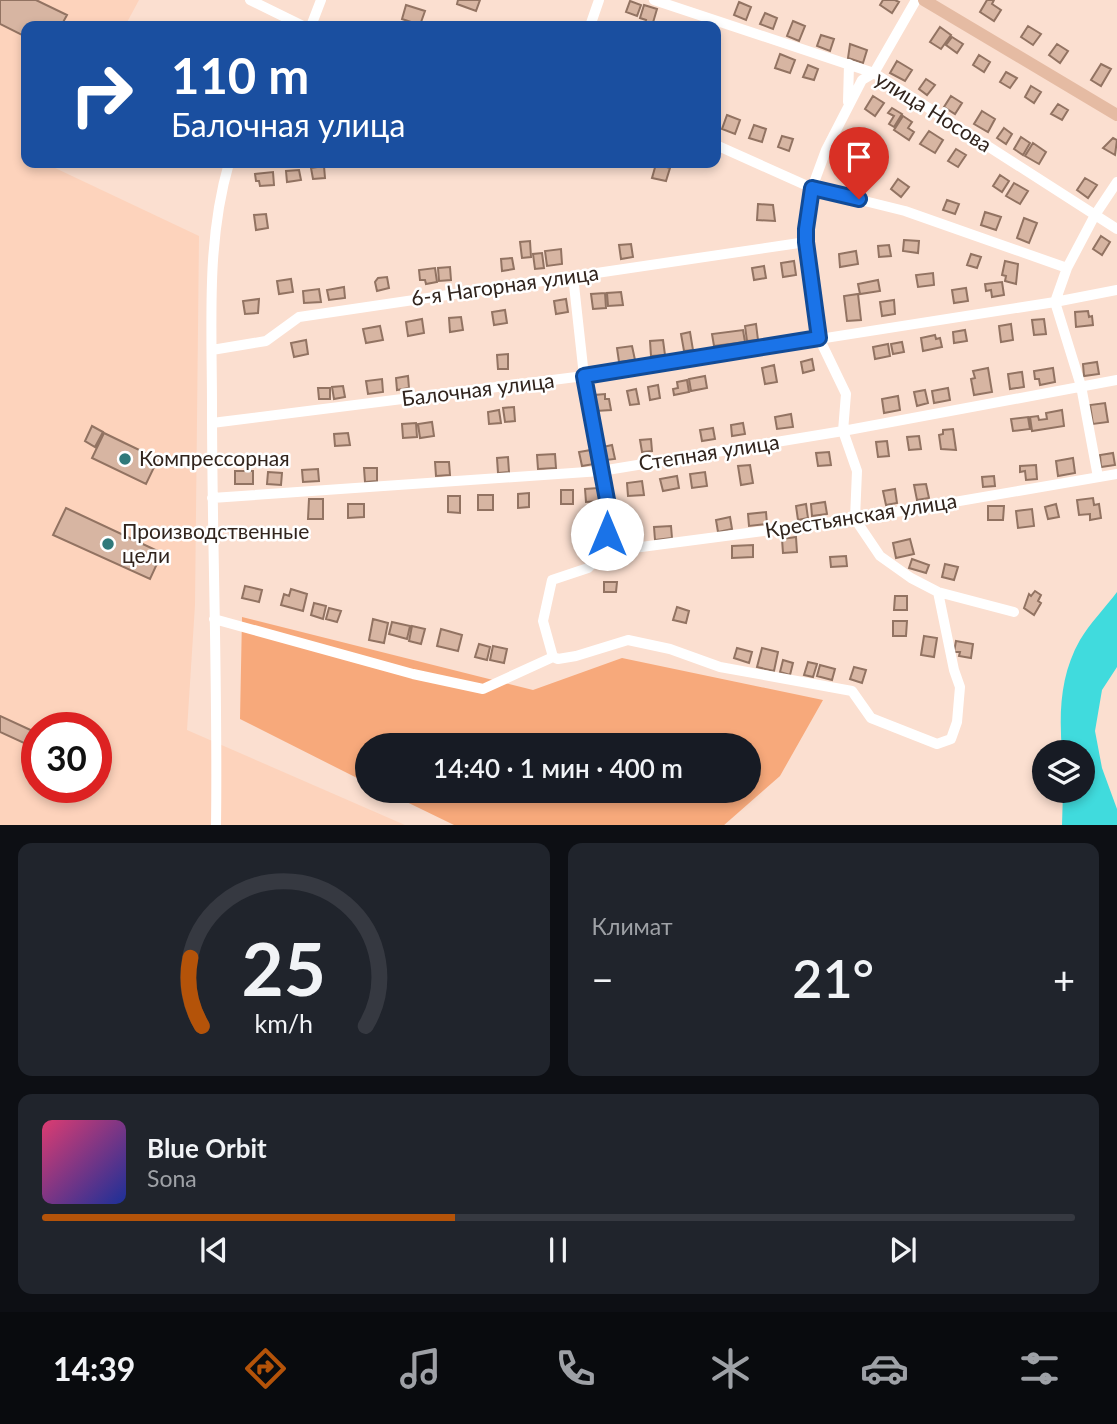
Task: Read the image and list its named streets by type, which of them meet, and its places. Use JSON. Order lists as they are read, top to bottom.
{
  "streets": {
    "street": [
      "улица Носова",
      "6-я Нагорная улица",
      "Балочная улица",
      "Степная улица",
      "Крестьянская улица"
    ]
  },
  "places": ["Компрессорная", "Производственные цели"],
  "page": {
    "turn": ["110 m", "Балочная улица"],
    "limit": "30",
    "trip": "14:40 · 1 мин · 400 m",
    "tile": "Климат",
    "heat": ["−", "21°", "+"],
    "song": ["Blue Orbit", "Sona"],
    "tabs": "14:39",
    "gauge": ["25", "km/h"]
  }
}
